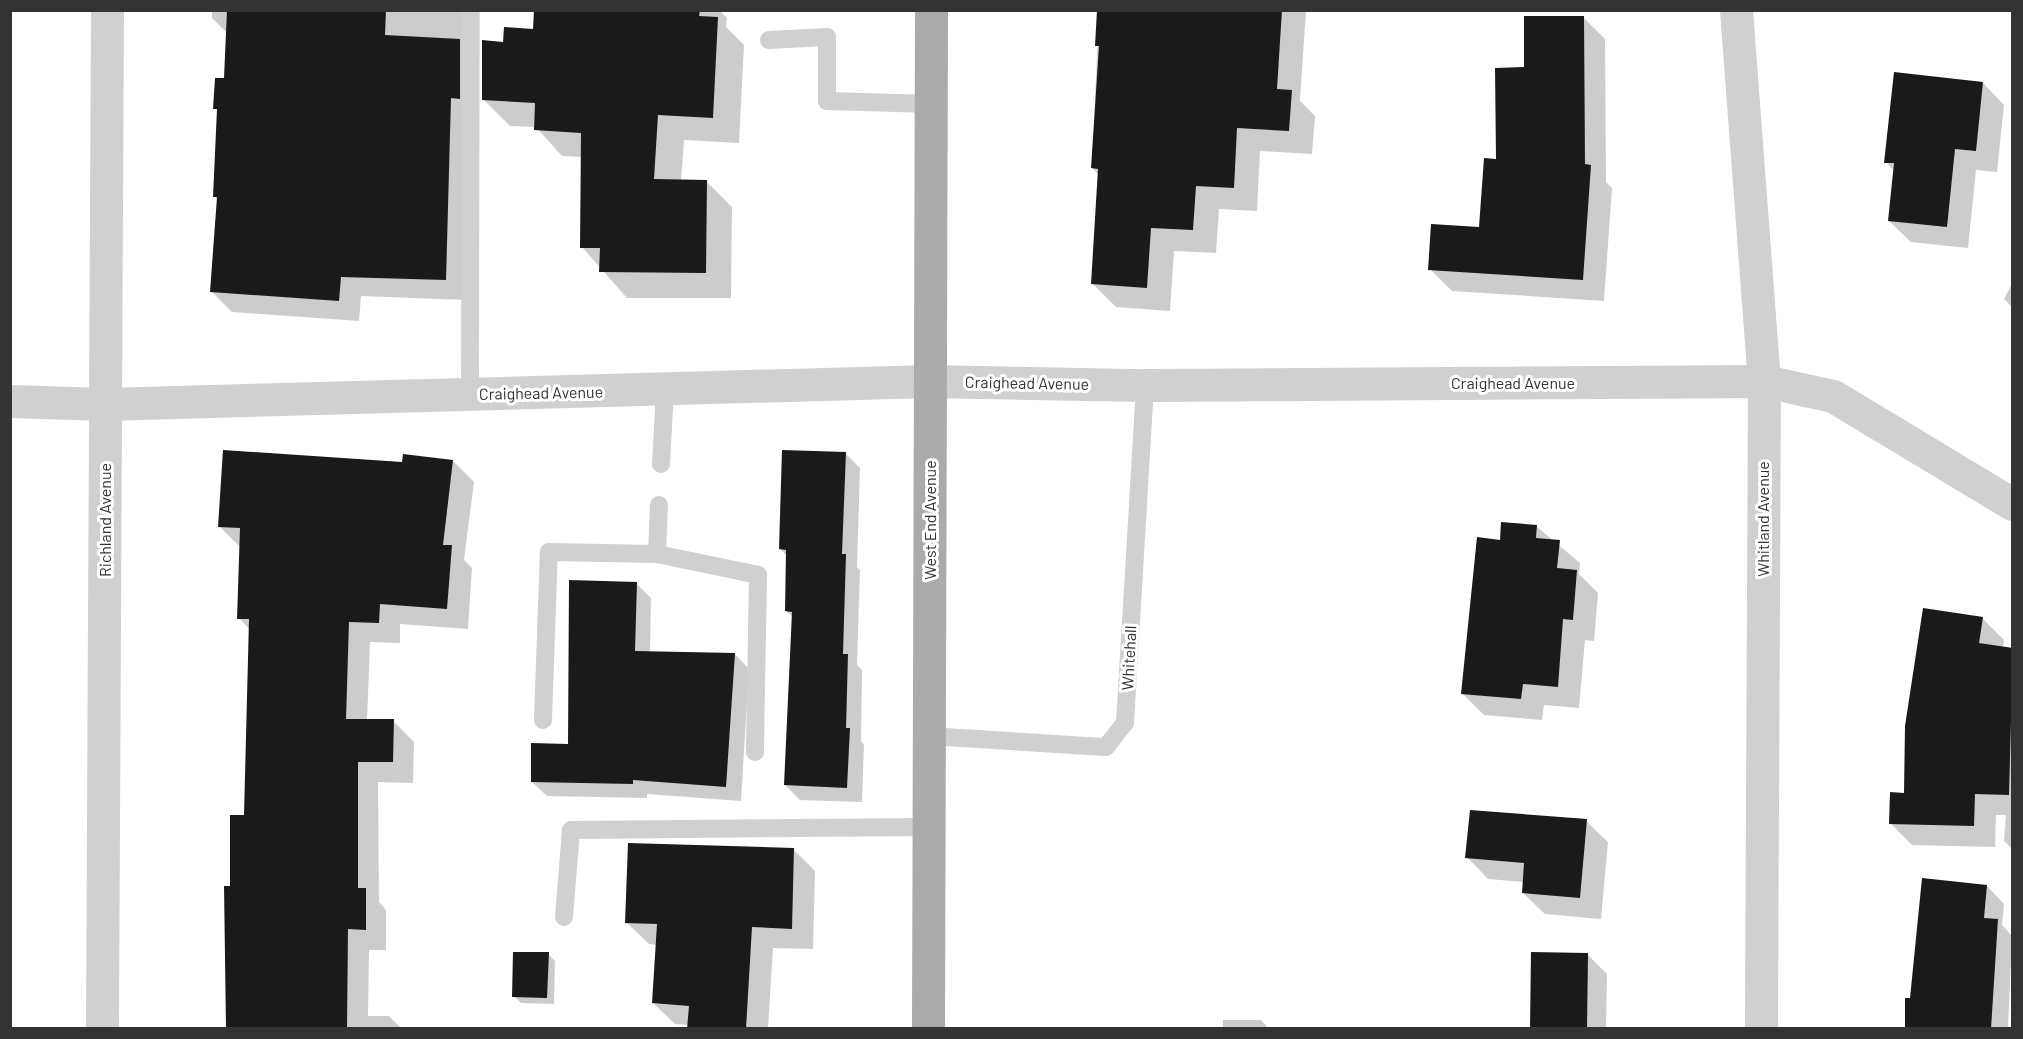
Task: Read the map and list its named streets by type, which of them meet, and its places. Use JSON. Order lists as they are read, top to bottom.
{
  "streets": {
    "main road": ["West End Avenue"],
    "street": ["Craighead Avenue", "Whitland Avenue", "Richland Avenue"],
    "lane": ["Whitehall"]
  },
  "crossings": [
    ["Craighead Avenue", "Whitland Avenue"],
    ["Craighead Avenue", "Richland Avenue"],
    ["Craighead Avenue", "West End Avenue"],
    ["Craighead Avenue", "Whitehall"],
    ["West End Avenue", "Whitehall"]
  ]
}
